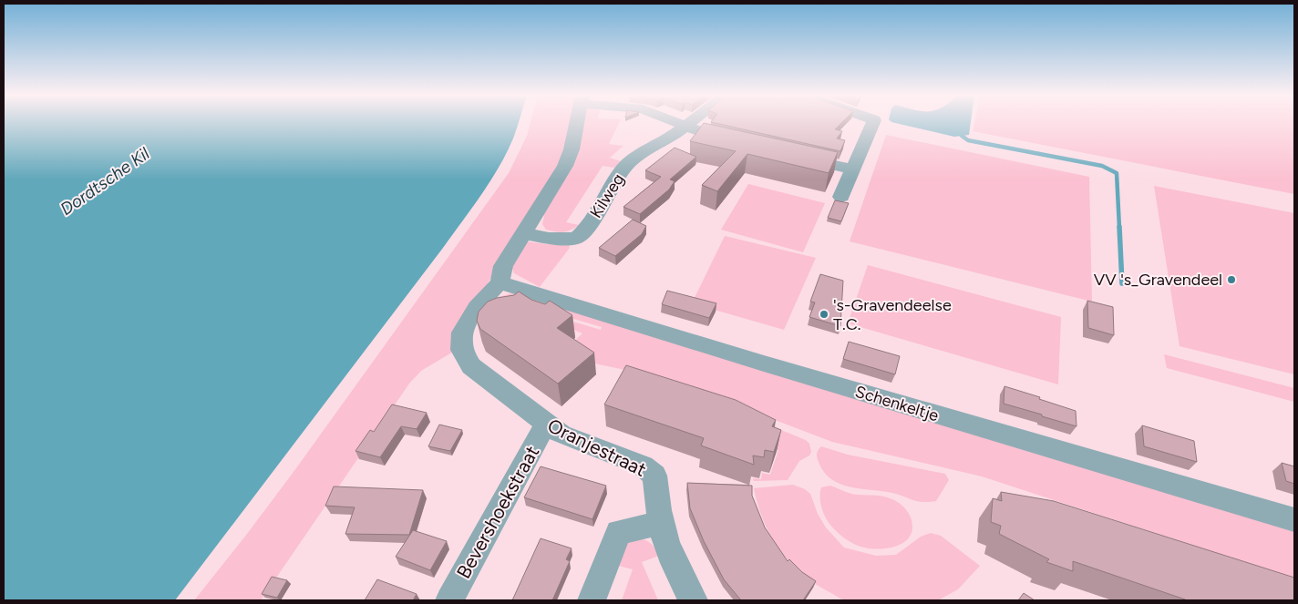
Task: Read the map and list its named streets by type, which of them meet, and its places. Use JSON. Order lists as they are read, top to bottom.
{
  "streets": {
    "street": [
      "Kilweg",
      "Schenkeltje",
      "Oranjestraat",
      "Bevershoekstraat"
    ]
  },
  "crossings": [
    ["Schenkeltje", "Oranjestraat"],
    ["Oranjestraat", "Bevershoekstraat"]
  ],
  "water": ["Dordtsche Kil"],
  "places": ["VV 's_Gravendeel", "'s-Gravendeelse T.C."]
}
